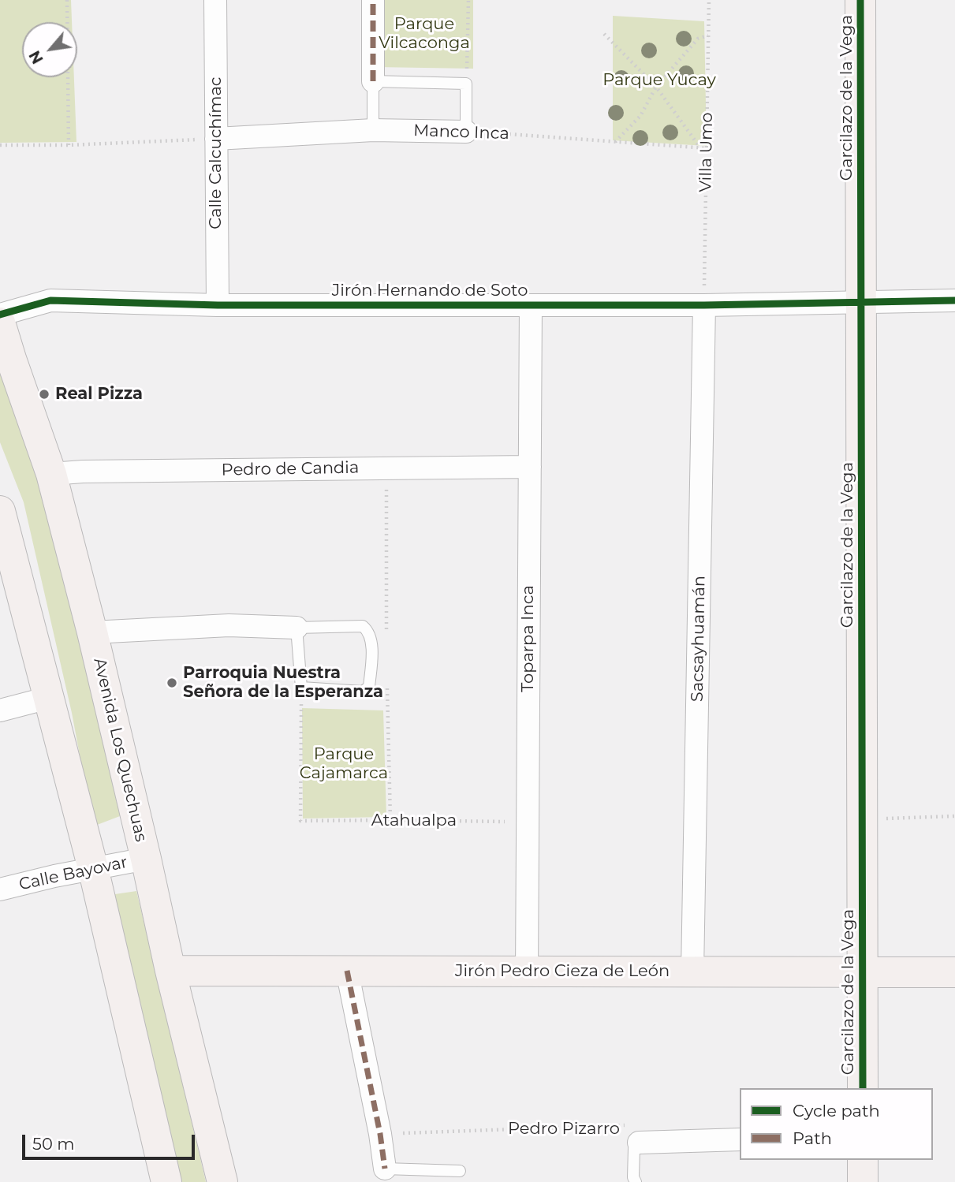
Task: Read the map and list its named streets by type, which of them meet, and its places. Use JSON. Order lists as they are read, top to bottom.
{
  "streets": {
    "street": [
      "Garcilazo de la Vega",
      "Manco Inca",
      "Calle Calcuchímac",
      "Jirón Hernando de Soto",
      "Pedro de Candia",
      "Toparpa Inca",
      "Sacsayhuamán",
      "Avenida Los Quechuas",
      "Calle Bayovar",
      "Jirón Pedro Cieza de León",
      "Pedro Pizarro"
    ],
    "path": ["Villa Umo", "Atahualpa"]
  },
  "crossings": [
    ["Garcilazo de la Vega", "Jirón Hernando de Soto"],
    ["Garcilazo de la Vega", "Jirón Pedro Cieza de León"],
    ["Manco Inca", "Villa Umo"],
    ["Manco Inca", "Calle Calcuchímac"],
    ["Villa Umo", "Jirón Hernando de Soto"],
    ["Villa Umo", "Sacsayhuamán"],
    ["Calle Calcuchímac", "Jirón Hernando de Soto"],
    ["Jirón Hernando de Soto", "Toparpa Inca"],
    ["Jirón Hernando de Soto", "Sacsayhuamán"],
    ["Pedro de Candia", "Toparpa Inca"],
    ["Pedro de Candia", "Avenida Los Quechuas"],
    ["Toparpa Inca", "Atahualpa"],
    ["Toparpa Inca", "Jirón Pedro Cieza de León"],
    ["Sacsayhuamán", "Jirón Pedro Cieza de León"],
    ["Avenida Los Quechuas", "Calle Bayovar"],
    ["Avenida Los Quechuas", "Jirón Pedro Cieza de León"]
  ],
  "parks": ["Parque Vilcaconga", "Parque Yucay", "Parque Cajamarca"],
  "places": ["Real Pizza", "Parroquia Nuestra Señora de la Esperanza"],
  "legend": ["Cycle path", "Path"],
  "scale_bar": "50 m",
  "north": "bottom left"
}
